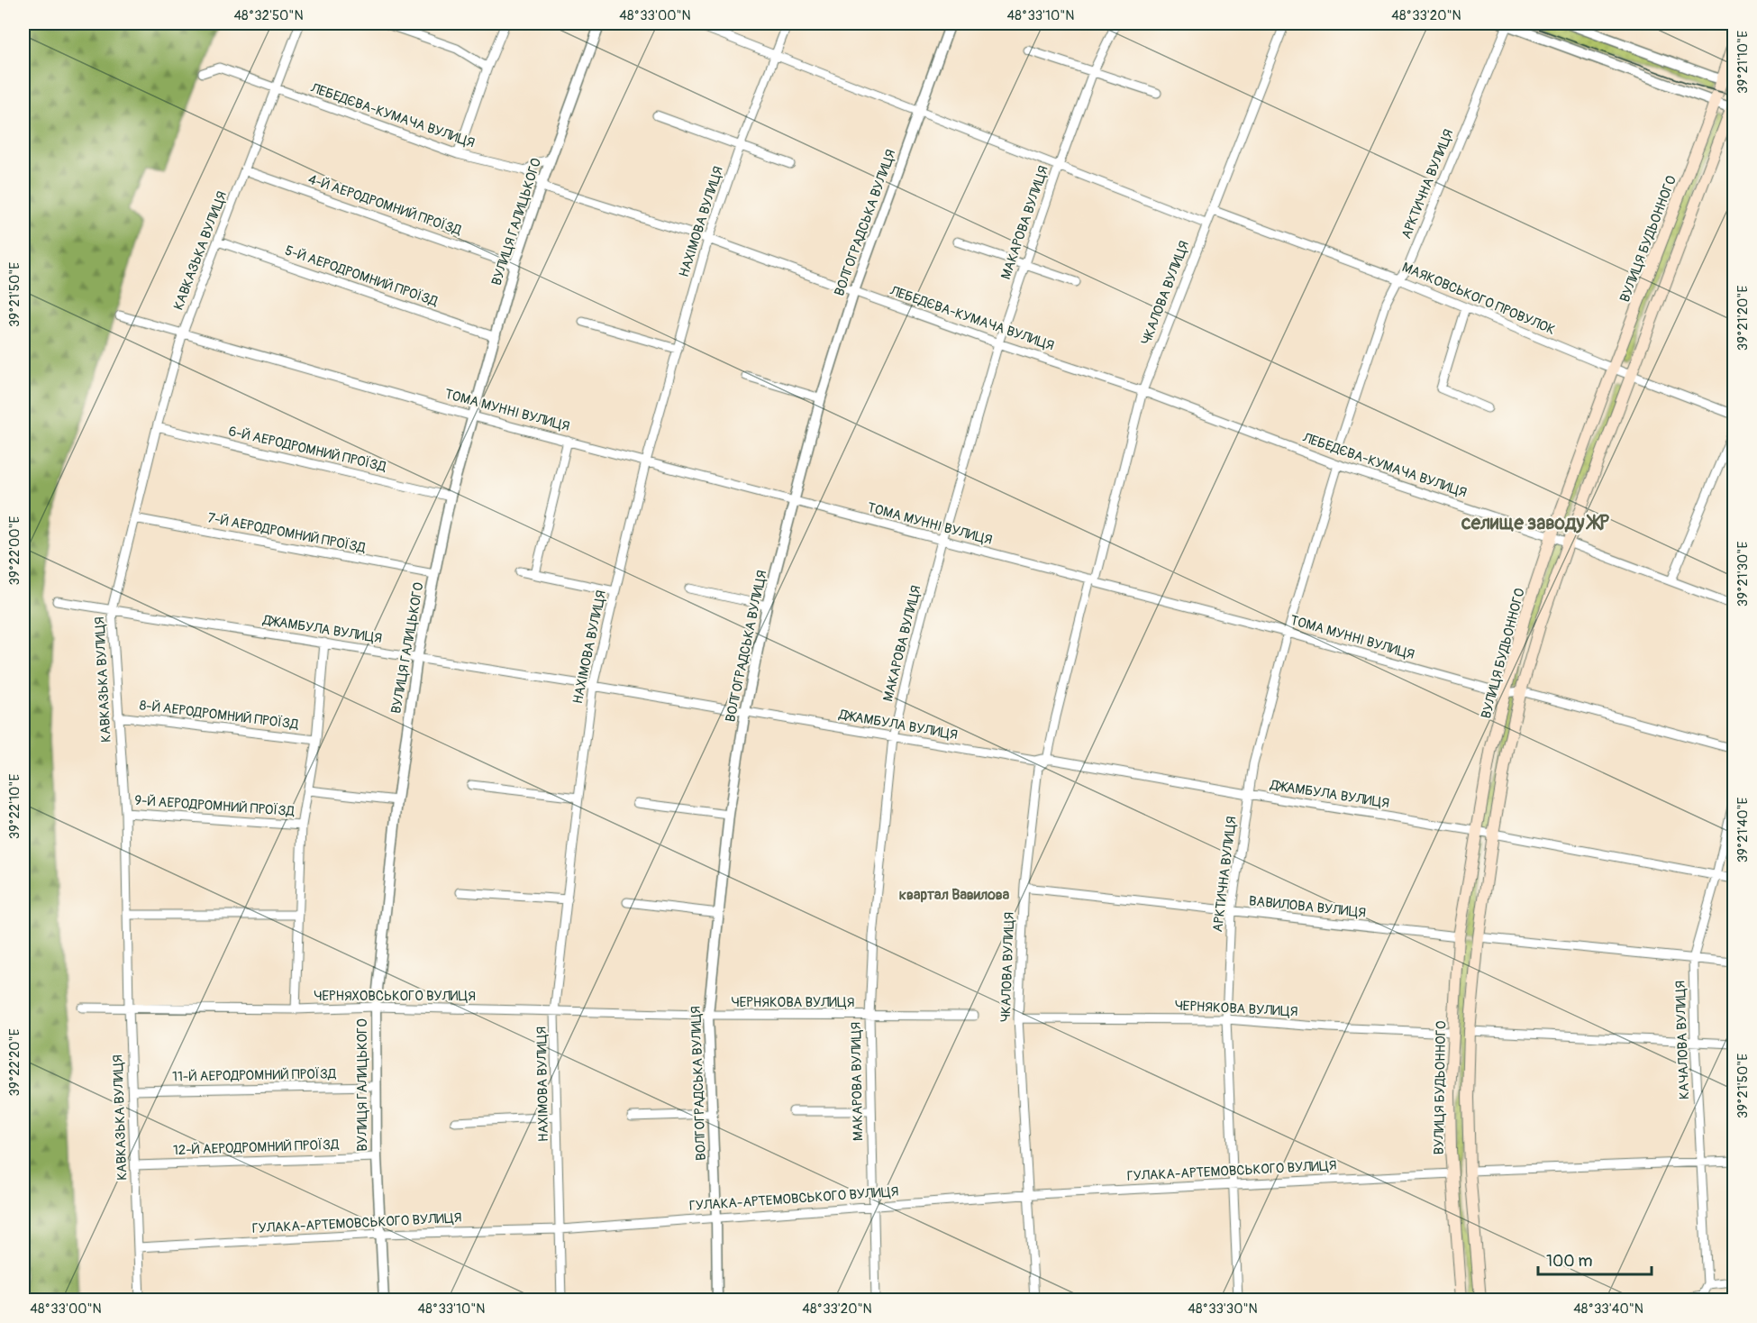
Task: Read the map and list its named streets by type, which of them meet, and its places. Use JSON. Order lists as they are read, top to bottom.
{
  "streets": {
    "main road": ["ВУЛИЦЯ БУДЬОННОГО"],
    "street": [
      "ЛЕБЕДЄВА-КУМАЧА ВУЛИЦЯ",
      "АРКТИЧНА ВУЛИЦЯ",
      "4-Й АЕРОДРОМНИЙ ПРОЇЗД",
      "ВУЛИЦЯ ГАЛИЦЬКОГО",
      "НАХІМОВА ВУЛИЦЯ",
      "ВОЛГОГРАДСЬКА ВУЛИЦЯ",
      "МАКАРОВА ВУЛИЦЯ",
      "КАВКАЗЬКА ВУЛИЦЯ",
      "5-Й АЕРОДРОМНИЙ ПРОЇЗД",
      "ЧКАЛОВА ВУЛИЦЯ",
      "МАЯКОВСЬКОГО ПРОВУЛОК",
      "ТОМА МУННІ ВУЛИЦЯ",
      "6-Й АЕРОДРОМНИЙ ПРОЇЗД",
      "7-Й АЕРОДРОМНИЙ ПРОЇЗД",
      "ДЖАМБУЛА ВУЛИЦЯ",
      "8-Й АЕРОДРОМНИЙ ПРОЇЗД",
      "9-Й АЕРОДРОМНИЙ ПРОЇЗД",
      "ВАВИЛОВА ВУЛИЦЯ",
      "ЧЕРНЯХОВСЬКОГО ВУЛИЦЯ",
      "ЧЕРНЯКОВА ВУЛИЦЯ",
      "КАЧАЛОВА ВУЛИЦЯ",
      "11-Й АЕРОДРОМНИЙ ПРОЇЗД",
      "12-Й АЕРОДРОМНИЙ ПРОЇЗД",
      "ГУЛАКА-АРТЕМОВСЬКОГО ВУЛИЦЯ"
    ]
  },
  "crossings": [
    ["ЛЕБЕДЄВА-КУМАЧА ВУЛИЦЯ", "АРКТИЧНА ВУЛИЦЯ"],
    ["ЛЕБЕДЄВА-КУМАЧА ВУЛИЦЯ", "ВУЛИЦЯ ГАЛИЦЬКОГО"],
    ["ЛЕБЕДЄВА-КУМАЧА ВУЛИЦЯ", "НАХІМОВА ВУЛИЦЯ"],
    ["ЛЕБЕДЄВА-КУМАЧА ВУЛИЦЯ", "ВОЛГОГРАДСЬКА ВУЛИЦЯ"],
    ["ЛЕБЕДЄВА-КУМАЧА ВУЛИЦЯ", "МАКАРОВА ВУЛИЦЯ"],
    ["ЛЕБЕДЄВА-КУМАЧА ВУЛИЦЯ", "ВУЛИЦЯ БУДЬОННОГО"],
    ["ЛЕБЕДЄВА-КУМАЧА ВУЛИЦЯ", "КАВКАЗЬКА ВУЛИЦЯ"],
    ["ЛЕБЕДЄВА-КУМАЧА ВУЛИЦЯ", "ЧКАЛОВА ВУЛИЦЯ"],
    ["АРКТИЧНА ВУЛИЦЯ", "МАЯКОВСЬКОГО ПРОВУЛОК"],
    ["АРКТИЧНА ВУЛИЦЯ", "ТОМА МУННІ ВУЛИЦЯ"],
    ["АРКТИЧНА ВУЛИЦЯ", "ДЖАМБУЛА ВУЛИЦЯ"],
    ["АРКТИЧНА ВУЛИЦЯ", "ВАВИЛОВА ВУЛИЦЯ"],
    ["АРКТИЧНА ВУЛИЦЯ", "ЧЕРНЯКОВА ВУЛИЦЯ"],
    ["АРКТИЧНА ВУЛИЦЯ", "ГУЛАКА-АРТЕМОВСЬКОГО ВУЛИЦЯ"],
    ["4-Й АЕРОДРОМНИЙ ПРОЇЗД", "ВУЛИЦЯ ГАЛИЦЬКОГО"],
    ["4-Й АЕРОДРОМНИЙ ПРОЇЗД", "КАВКАЗЬКА ВУЛИЦЯ"],
    ["ВУЛИЦЯ ГАЛИЦЬКОГО", "5-Й АЕРОДРОМНИЙ ПРОЇЗД"],
    ["ВУЛИЦЯ ГАЛИЦЬКОГО", "ТОМА МУННІ ВУЛИЦЯ"],
    ["ВУЛИЦЯ ГАЛИЦЬКОГО", "6-Й АЕРОДРОМНИЙ ПРОЇЗД"],
    ["ВУЛИЦЯ ГАЛИЦЬКОГО", "7-Й АЕРОДРОМНИЙ ПРОЇЗД"],
    ["ВУЛИЦЯ ГАЛИЦЬКОГО", "ДЖАМБУЛА ВУЛИЦЯ"],
    ["ВУЛИЦЯ ГАЛИЦЬКОГО", "ЧЕРНЯХОВСЬКОГО ВУЛИЦЯ"],
    ["ВУЛИЦЯ ГАЛИЦЬКОГО", "11-Й АЕРОДРОМНИЙ ПРОЇЗД"],
    ["ВУЛИЦЯ ГАЛИЦЬКОГО", "12-Й АЕРОДРОМНИЙ ПРОЇЗД"],
    ["ВУЛИЦЯ ГАЛИЦЬКОГО", "ГУЛАКА-АРТЕМОВСЬКОГО ВУЛИЦЯ"],
    ["НАХІМОВА ВУЛИЦЯ", "ТОМА МУННІ ВУЛИЦЯ"],
    ["НАХІМОВА ВУЛИЦЯ", "ДЖАМБУЛА ВУЛИЦЯ"],
    ["НАХІМОВА ВУЛИЦЯ", "ЧЕРНЯХОВСЬКОГО ВУЛИЦЯ"],
    ["НАХІМОВА ВУЛИЦЯ", "ГУЛАКА-АРТЕМОВСЬКОГО ВУЛИЦЯ"],
    ["ВОЛГОГРАДСЬКА ВУЛИЦЯ", "ТОМА МУННІ ВУЛИЦЯ"],
    ["ВОЛГОГРАДСЬКА ВУЛИЦЯ", "ДЖАМБУЛА ВУЛИЦЯ"],
    ["ВОЛГОГРАДСЬКА ВУЛИЦЯ", "ЧЕРНЯХОВСЬКОГО ВУЛИЦЯ"],
    ["ВОЛГОГРАДСЬКА ВУЛИЦЯ", "ЧЕРНЯКОВА ВУЛИЦЯ"],
    ["ВОЛГОГРАДСЬКА ВУЛИЦЯ", "ГУЛАКА-АРТЕМОВСЬКОГО ВУЛИЦЯ"],
    ["МАКАРОВА ВУЛИЦЯ", "ТОМА МУННІ ВУЛИЦЯ"],
    ["МАКАРОВА ВУЛИЦЯ", "ДЖАМБУЛА ВУЛИЦЯ"],
    ["МАКАРОВА ВУЛИЦЯ", "ЧЕРНЯКОВА ВУЛИЦЯ"],
    ["МАКАРОВА ВУЛИЦЯ", "ГУЛАКА-АРТЕМОВСЬКОГО ВУЛИЦЯ"],
    ["ВУЛИЦЯ БУДЬОННОГО", "МАЯКОВСЬКОГО ПРОВУЛОК"],
    ["ВУЛИЦЯ БУДЬОННОГО", "ТОМА МУННІ ВУЛИЦЯ"],
    ["ВУЛИЦЯ БУДЬОННОГО", "ДЖАМБУЛА ВУЛИЦЯ"],
    ["ВУЛИЦЯ БУДЬОННОГО", "ВАВИЛОВА ВУЛИЦЯ"],
    ["ВУЛИЦЯ БУДЬОННОГО", "ЧЕРНЯКОВА ВУЛИЦЯ"],
    ["ВУЛИЦЯ БУДЬОННОГО", "ГУЛАКА-АРТЕМОВСЬКОГО ВУЛИЦЯ"],
    ["КАВКАЗЬКА ВУЛИЦЯ", "5-Й АЕРОДРОМНИЙ ПРОЇЗД"],
    ["КАВКАЗЬКА ВУЛИЦЯ", "ТОМА МУННІ ВУЛИЦЯ"],
    ["КАВКАЗЬКА ВУЛИЦЯ", "6-Й АЕРОДРОМНИЙ ПРОЇЗД"],
    ["КАВКАЗЬКА ВУЛИЦЯ", "7-Й АЕРОДРОМНИЙ ПРОЇЗД"],
    ["КАВКАЗЬКА ВУЛИЦЯ", "ДЖАМБУЛА ВУЛИЦЯ"],
    ["КАВКАЗЬКА ВУЛИЦЯ", "8-Й АЕРОДРОМНИЙ ПРОЇЗД"],
    ["КАВКАЗЬКА ВУЛИЦЯ", "9-Й АЕРОДРОМНИЙ ПРОЇЗД"],
    ["КАВКАЗЬКА ВУЛИЦЯ", "ЧЕРНЯХОВСЬКОГО ВУЛИЦЯ"],
    ["КАВКАЗЬКА ВУЛИЦЯ", "11-Й АЕРОДРОМНИЙ ПРОЇЗД"],
    ["КАВКАЗЬКА ВУЛИЦЯ", "12-Й АЕРОДРОМНИЙ ПРОЇЗД"],
    ["КАВКАЗЬКА ВУЛИЦЯ", "ГУЛАКА-АРТЕМОВСЬКОГО ВУЛИЦЯ"],
    ["ЧКАЛОВА ВУЛИЦЯ", "МАЯКОВСЬКОГО ПРОВУЛОК"],
    ["ЧКАЛОВА ВУЛИЦЯ", "ТОМА МУННІ ВУЛИЦЯ"],
    ["ЧКАЛОВА ВУЛИЦЯ", "ДЖАМБУЛА ВУЛИЦЯ"],
    ["ЧКАЛОВА ВУЛИЦЯ", "ВАВИЛОВА ВУЛИЦЯ"],
    ["ЧКАЛОВА ВУЛИЦЯ", "ЧЕРНЯКОВА ВУЛИЦЯ"],
    ["ЧКАЛОВА ВУЛИЦЯ", "ГУЛАКА-АРТЕМОВСЬКОГО ВУЛИЦЯ"],
    ["ДЖАМБУЛА ВУЛИЦЯ", "КАЧАЛОВА ВУЛИЦЯ"],
    ["ЧЕРНЯХОВСЬКОГО ВУЛИЦЯ", "ЧЕРНЯКОВА ВУЛИЦЯ"]
  ],
  "districts": ["селище заводу ЖР", "квартал Вавилова"],
  "scale_bar": "100 m",
  "coordinates": [
    "48°32'50\"N",
    "48°33'00\"N",
    "48°33'10\"N",
    "48°33'20\"N",
    "39°21'10\"E",
    "39°21'50\"E",
    "39°21'20\"E",
    "39°22'00\"E",
    "39°21'30\"E",
    "39°22'10\"E",
    "39°21'40\"E",
    "39°22'20\"E",
    "48°33'30\"N",
    "48°33'40\"N"
  ]
}
